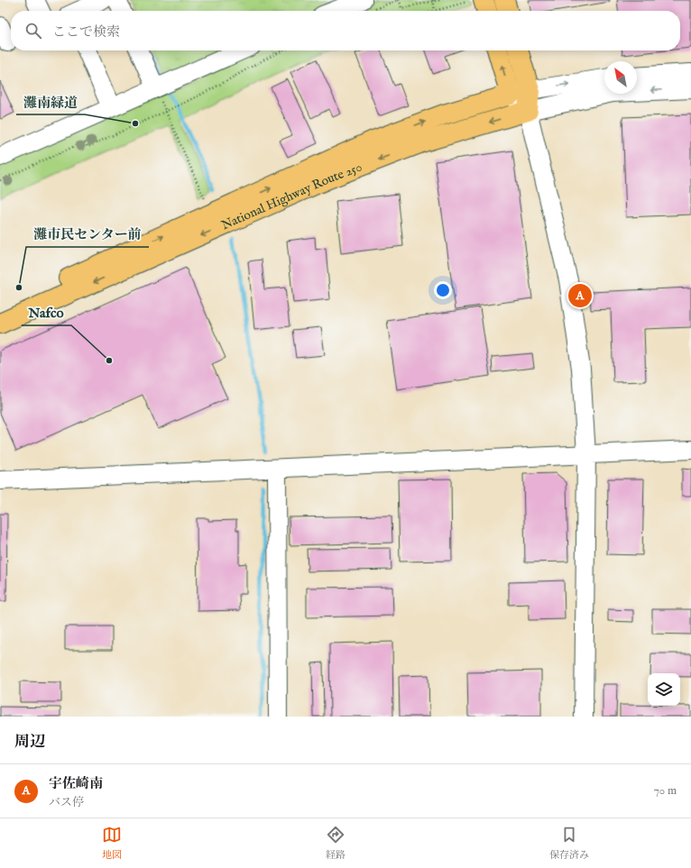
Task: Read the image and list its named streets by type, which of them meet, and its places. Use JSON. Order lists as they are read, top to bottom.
{
  "streets": {
    "highway": ["National Highway Route 250"]
  },
  "places": ["灘南緑道", "灘市民センター前", "Nafco"],
  "north": "top left",
  "page": {
    "search": "ここで検索",
    "pins": "A",
    "heading": "周辺",
    "list": [
      {
        "mark": "A",
        "name": "宇佐崎南",
        "note": "バス停",
        "value": "70 m"
      }
    ],
    "nav": ["地図", "経路", "保存済み"]
  }
}
